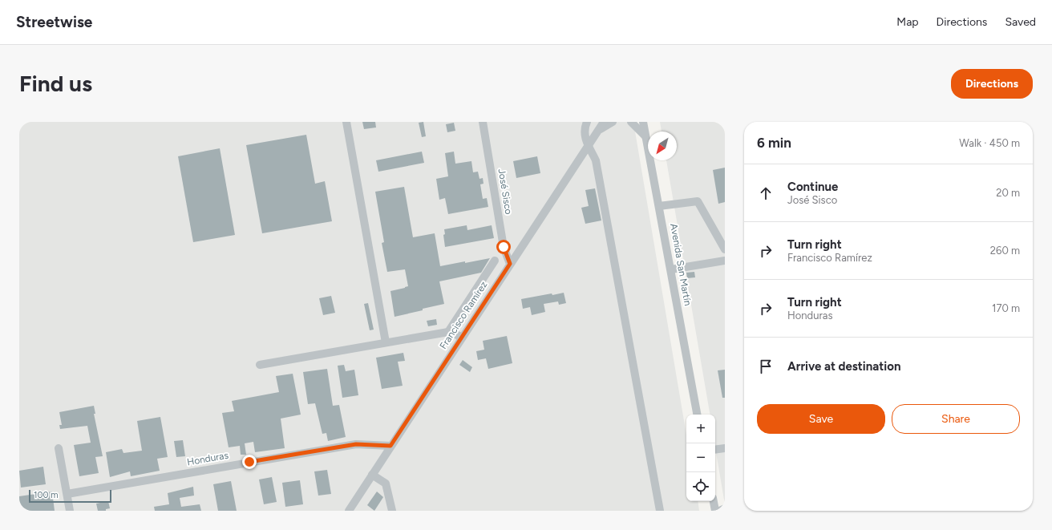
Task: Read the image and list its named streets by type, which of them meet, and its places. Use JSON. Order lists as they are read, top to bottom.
{
  "streets": {
    "street": [
      "José Sisco",
      "Avenida San Martín",
      "Francisco Ramírez",
      "Honduras"
    ]
  },
  "crossings": [
    ["José Sisco", "Francisco Ramírez"],
    ["Francisco Ramírez", "Honduras"]
  ],
  "scale_bar": "100 m",
  "north": "bottom left",
  "page": {
    "header": "Streetwise",
    "nav": ["Map", "Directions", "Saved"],
    "buttons": [
      "Directions",
      ["Save", "Share"]
    ],
    "title": "Find us",
    "heading": ["6 min", "Walk · 450 m"],
    "list": [
      ["Continue", "José Sisco", "20 m"],
      ["Turn right", "Francisco Ramírez", "260 m"],
      ["Turn right", "Honduras", "170 m"],
      "Arrive at destination"
    ],
    "map_buttons": ["+", "−"],
    "scale": "100 m"
  }
}
